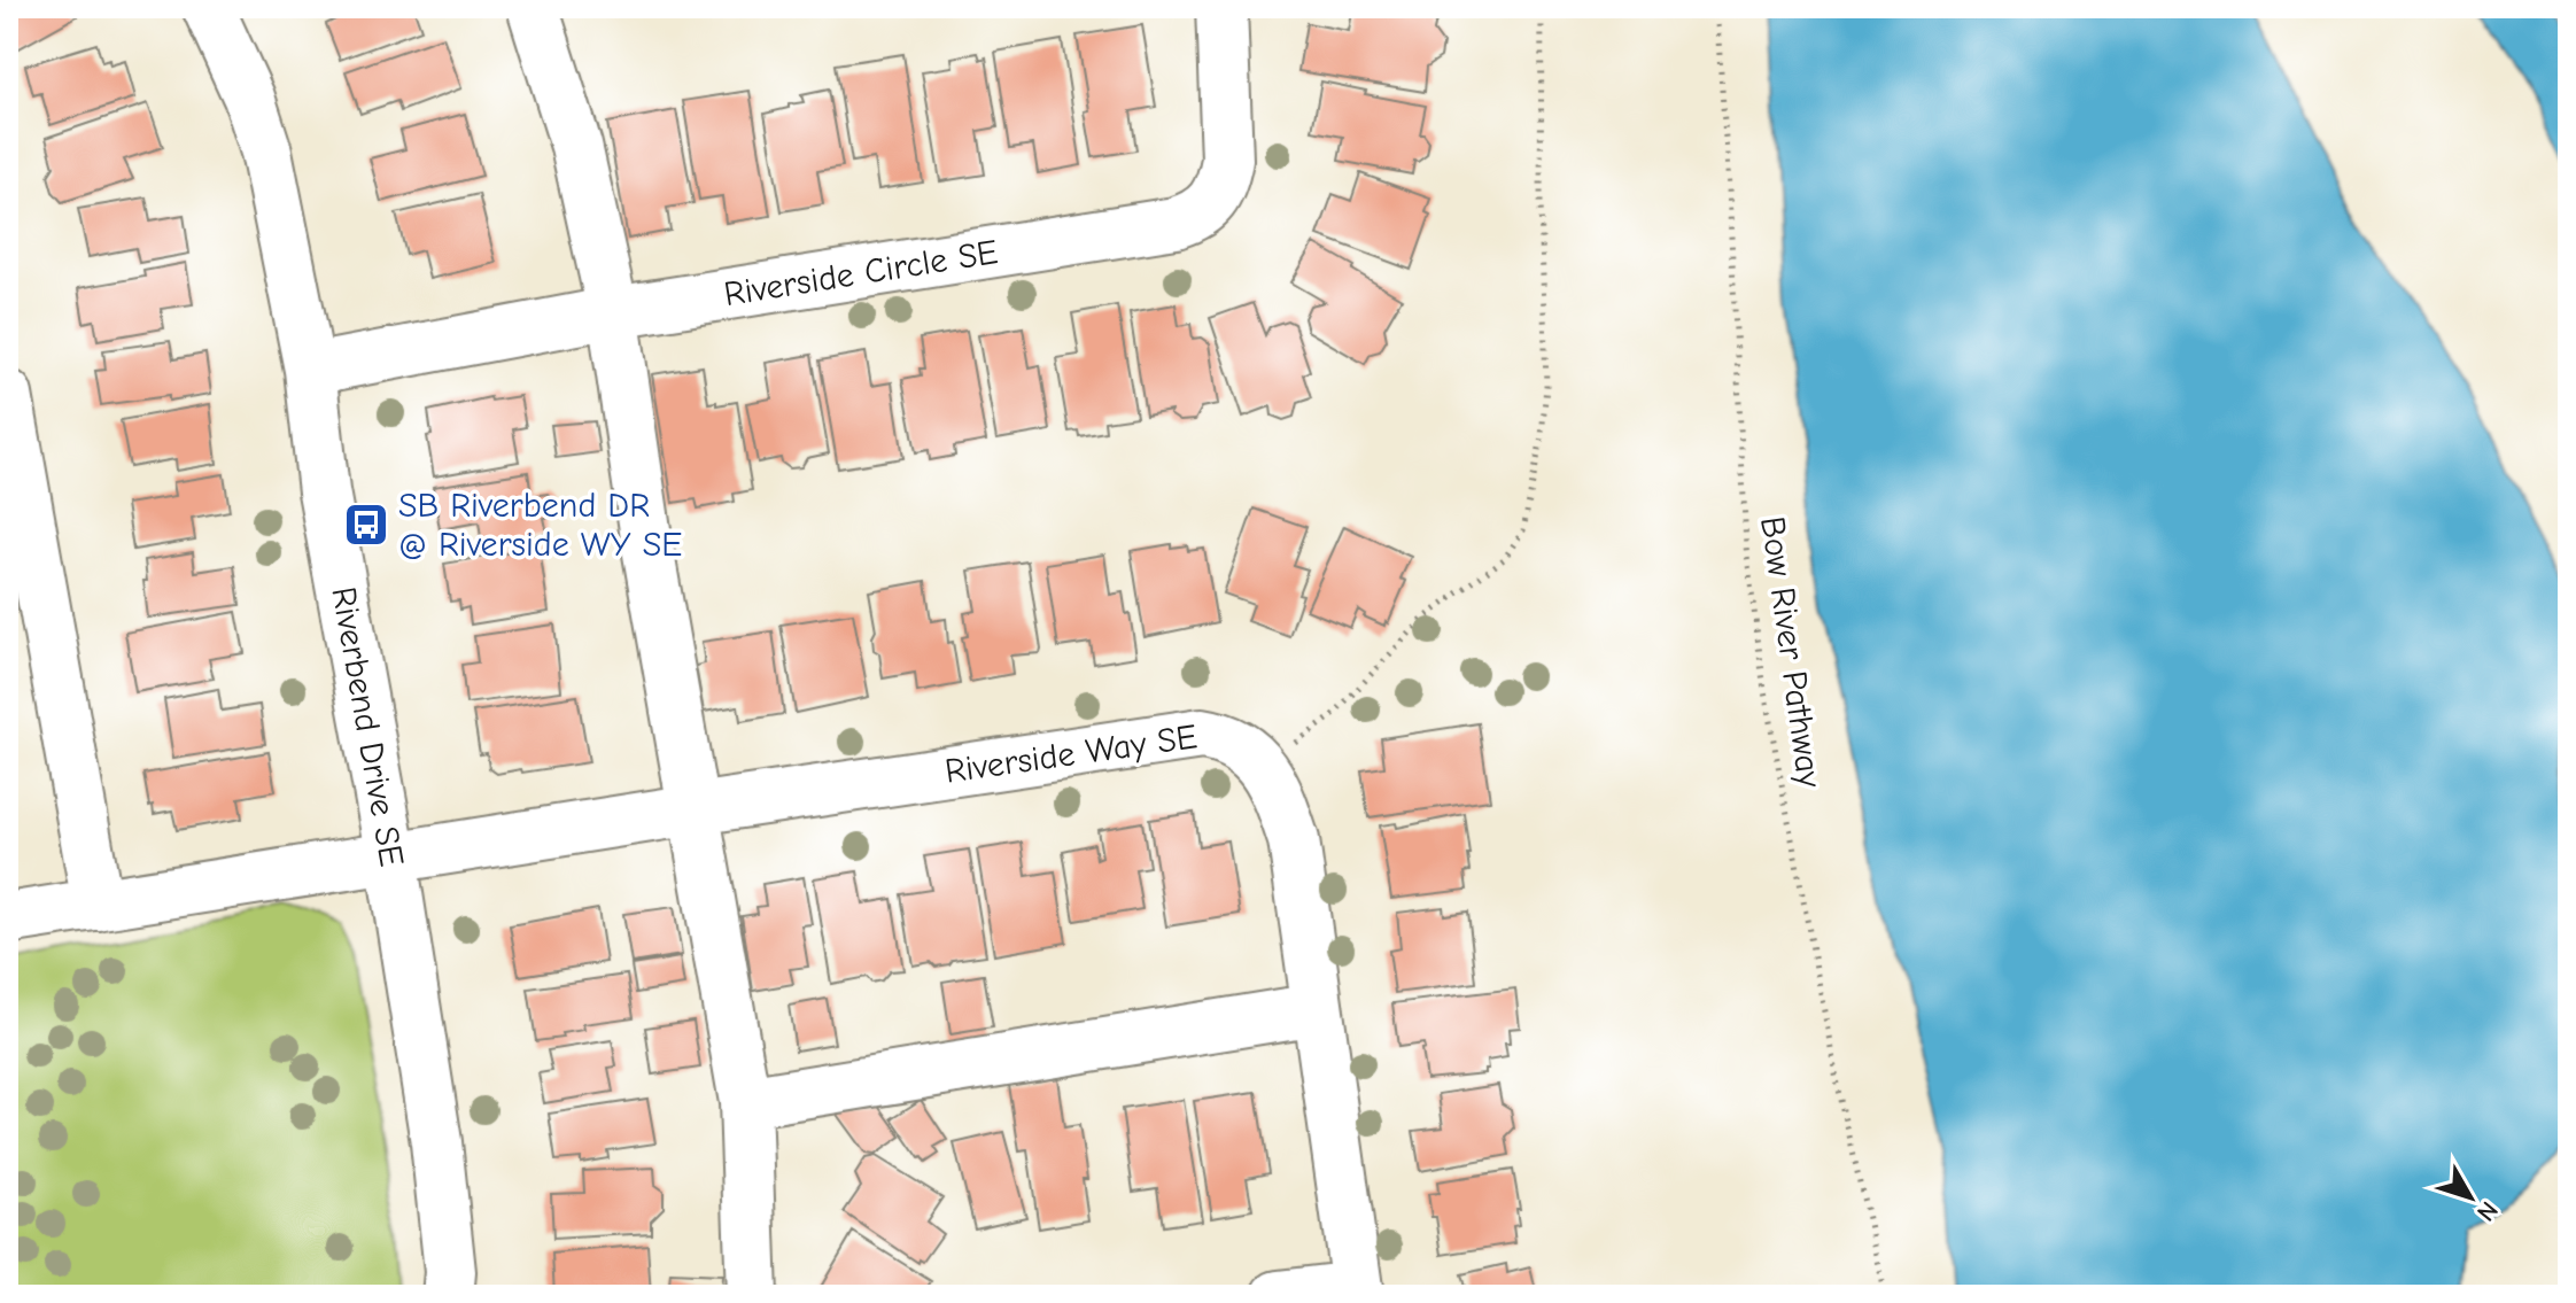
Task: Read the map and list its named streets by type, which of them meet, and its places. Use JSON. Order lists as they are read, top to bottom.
{
  "streets": {
    "street": ["Riverside Circle SE", "Riverbend Drive SE", "Riverside Way SE"],
    "path": ["Bow River Pathway"]
  },
  "crossings": [
    ["Riverside Circle SE", "Riverbend Drive SE"],
    ["Riverbend Drive SE", "Riverside Way SE"]
  ],
  "places": {
    "bus stop": ["SB Riverbend DR @ Riverside WY SE"]
  },
  "north": "bottom right"
}
